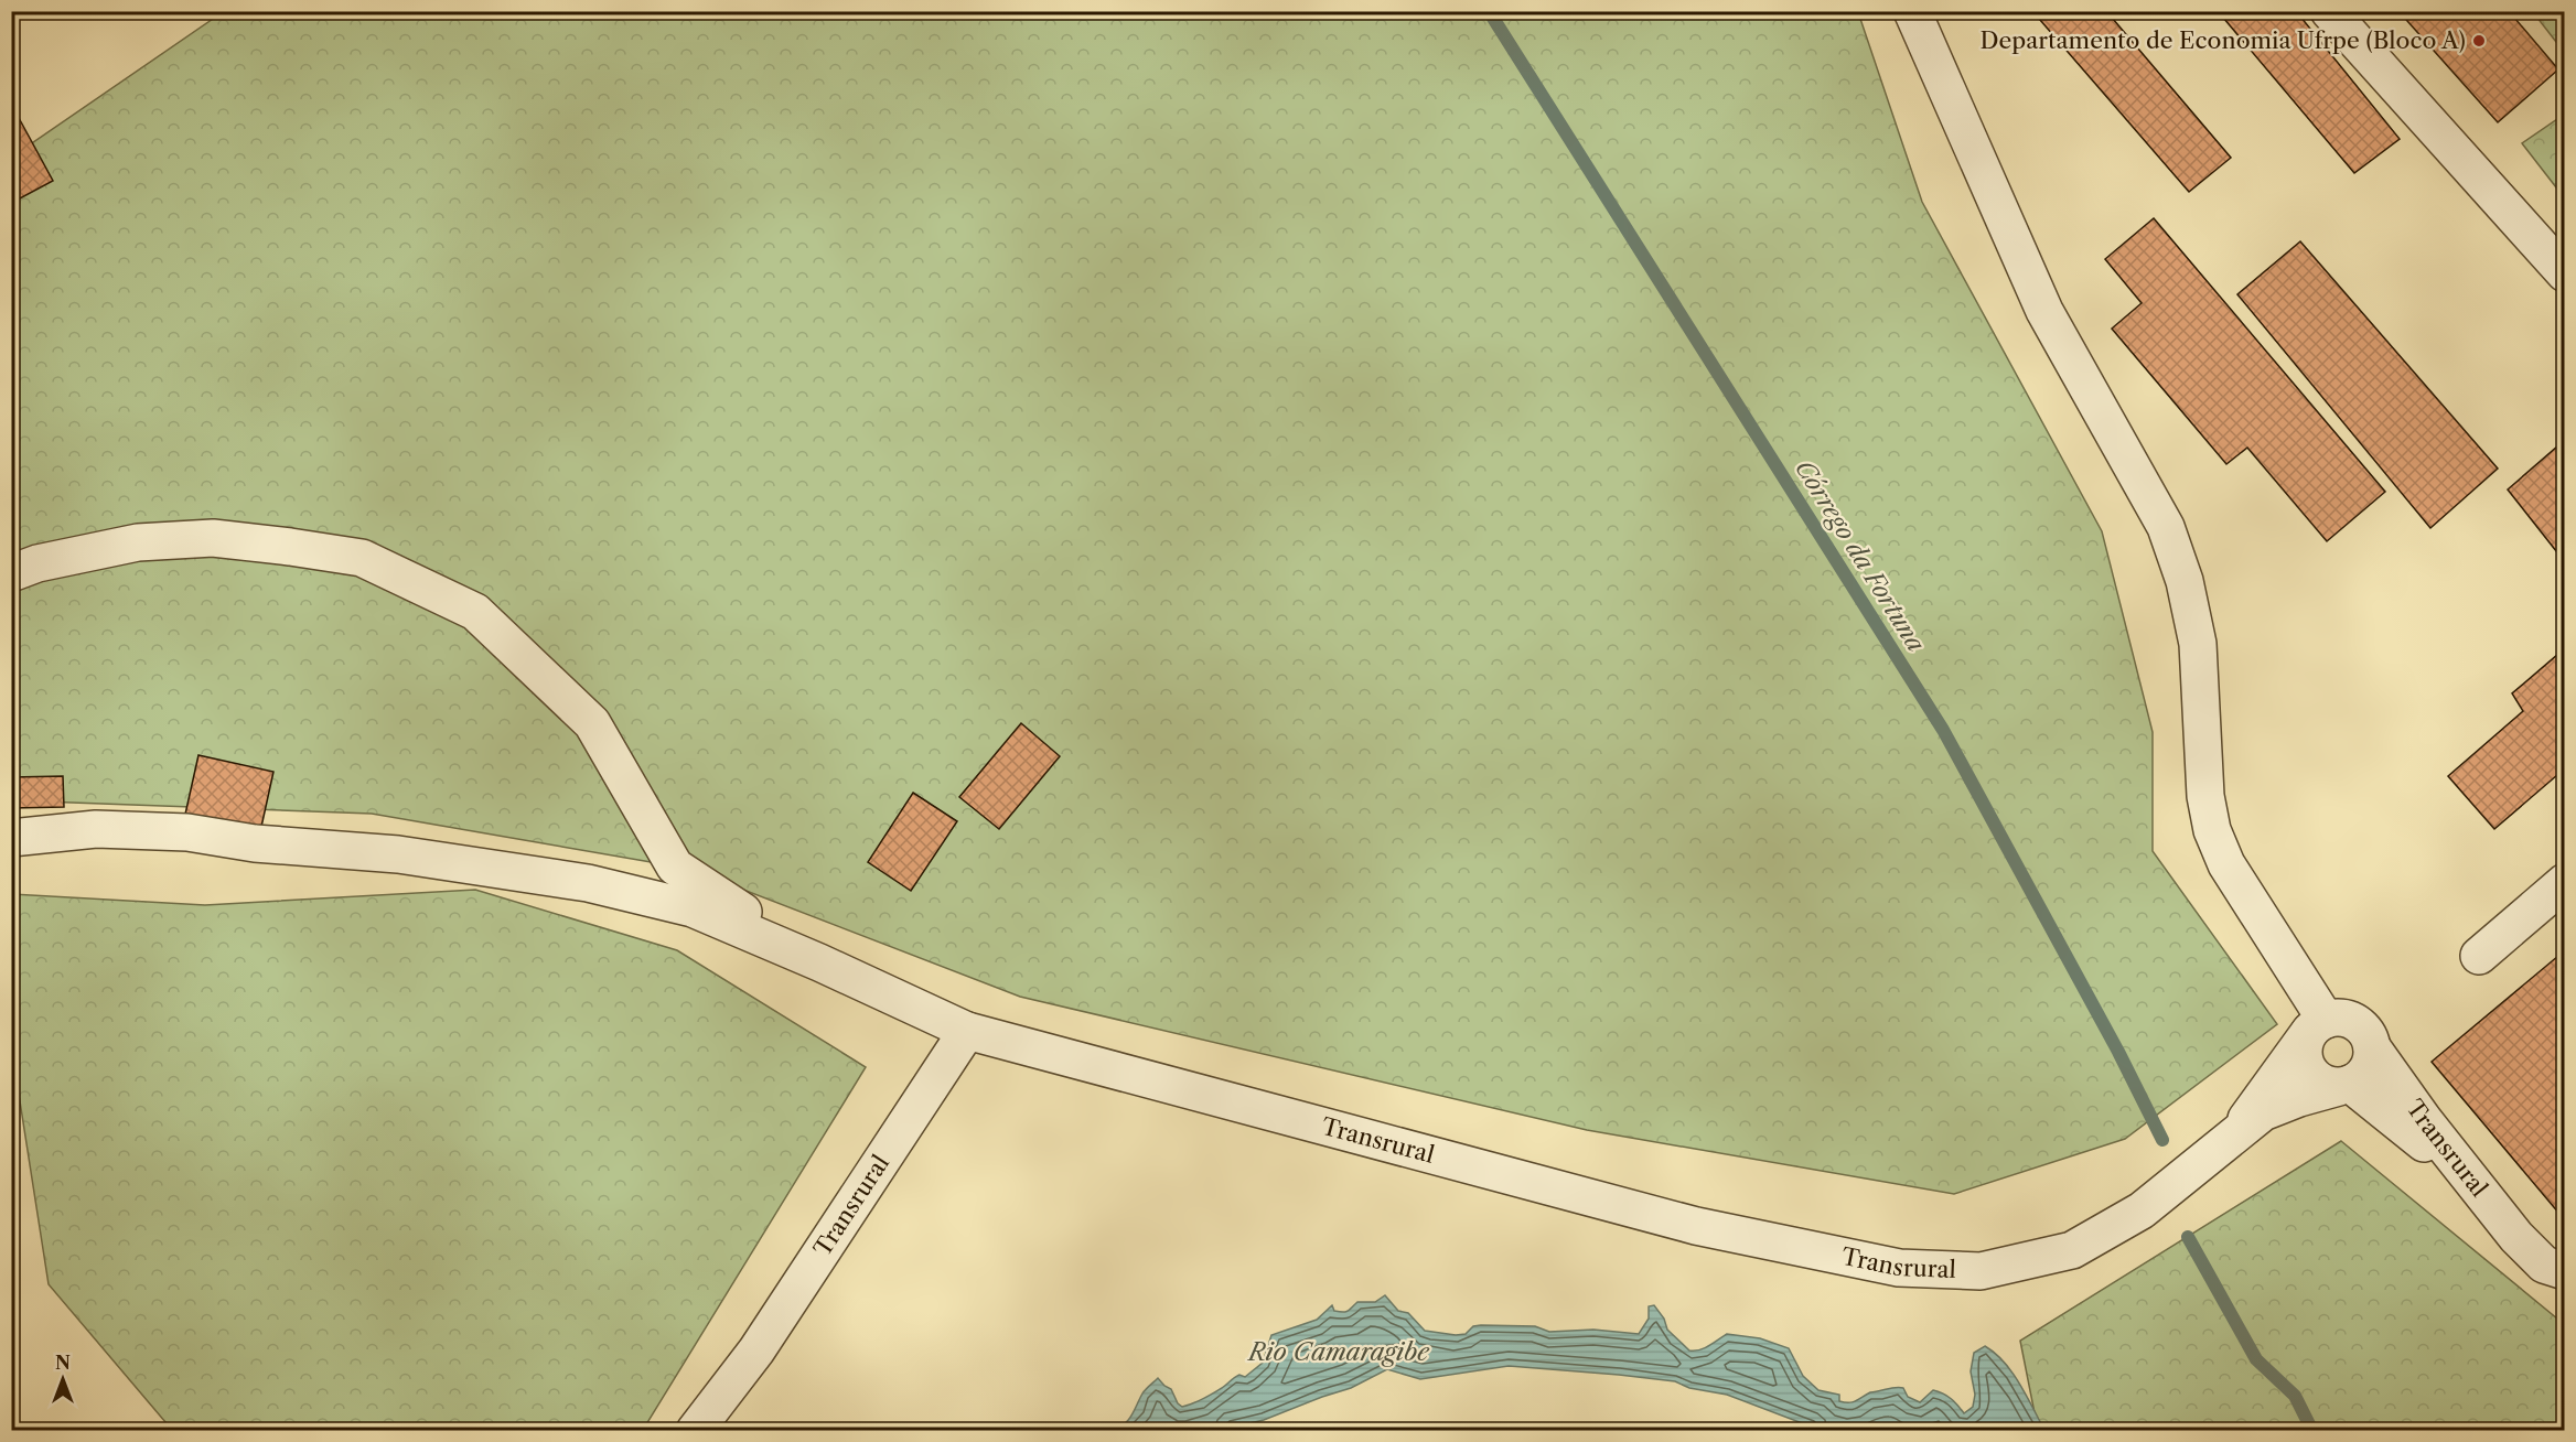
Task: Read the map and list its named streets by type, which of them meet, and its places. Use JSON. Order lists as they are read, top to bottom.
{
  "streets": {
    "lane": ["Transrural"]
  },
  "water": ["Córrego da Fortuna", "Rio Camaragibe"],
  "places": ["Departamento de Economia Ufrpe (Bloco A)"],
  "north": "top"
}
